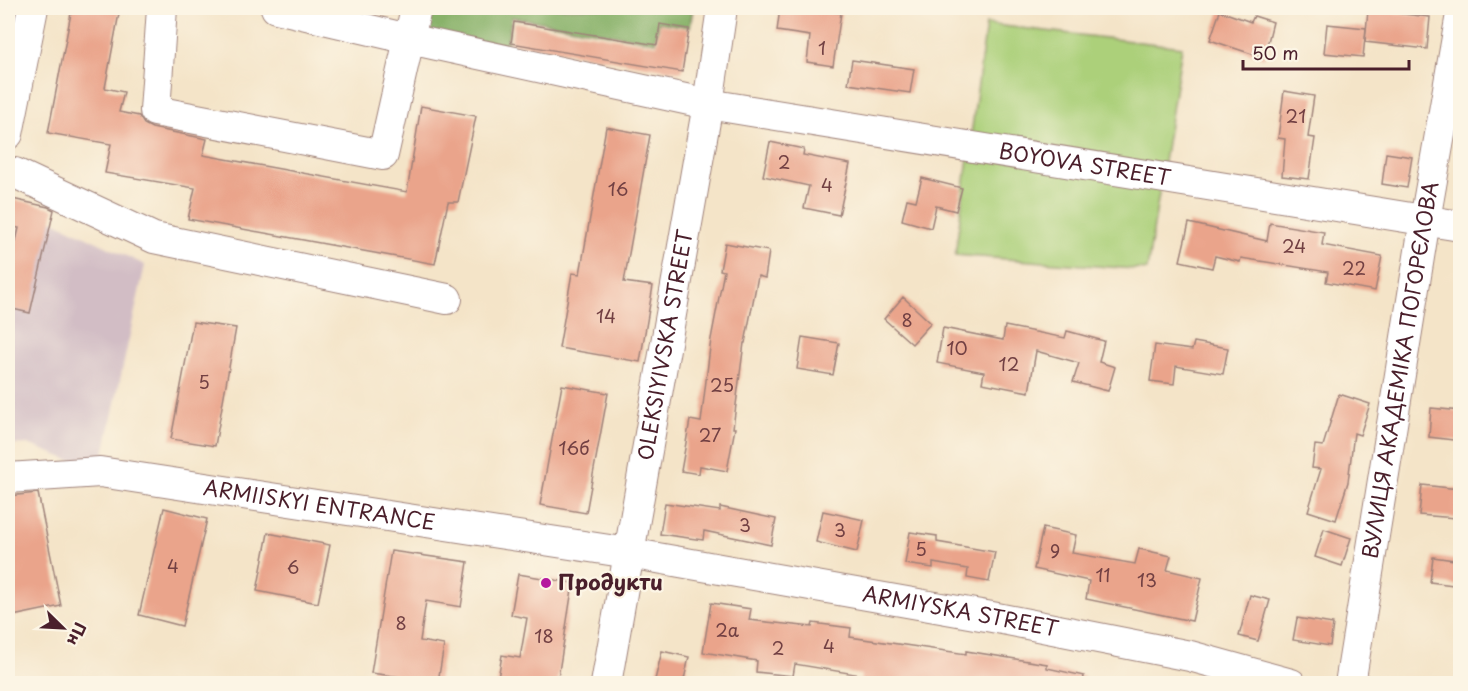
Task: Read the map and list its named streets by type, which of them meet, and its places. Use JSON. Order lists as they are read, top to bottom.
{
  "streets": {
    "street": [
      "BOYOVA STREET",
      "OLEKSIYIVSKA STREET",
      "ВУЛИЦЯ АКАДЕМІКА ПОГОРЄЛОВА",
      "ARMIISKYI ENTRANCE",
      "ARMIYSKA STREET"
    ]
  },
  "crossings": [
    ["BOYOVA STREET", "OLEKSIYIVSKA STREET"],
    ["BOYOVA STREET", "ВУЛИЦЯ АКАДЕМІКА ПОГОРЄЛОВА"],
    ["OLEKSIYIVSKA STREET", "ARMIISKYI ENTRANCE"],
    ["OLEKSIYIVSKA STREET", "ARMIYSKA STREET"],
    ["ARMIISKYI ENTRANCE", "ARMIYSKA STREET"]
  ],
  "places": ["Продукти"],
  "house_numbers": [
    "1",
    "21",
    "2",
    "4",
    "16",
    "24",
    "22",
    "14",
    "8",
    "10",
    "12",
    "5",
    "25",
    "27",
    "16б",
    "3",
    "3",
    "5",
    "9",
    "4",
    "6",
    "11",
    "13",
    "8",
    "2а",
    "18",
    "4",
    "2"
  ],
  "scale_bar": "50 m",
  "north": "bottom right"
}
